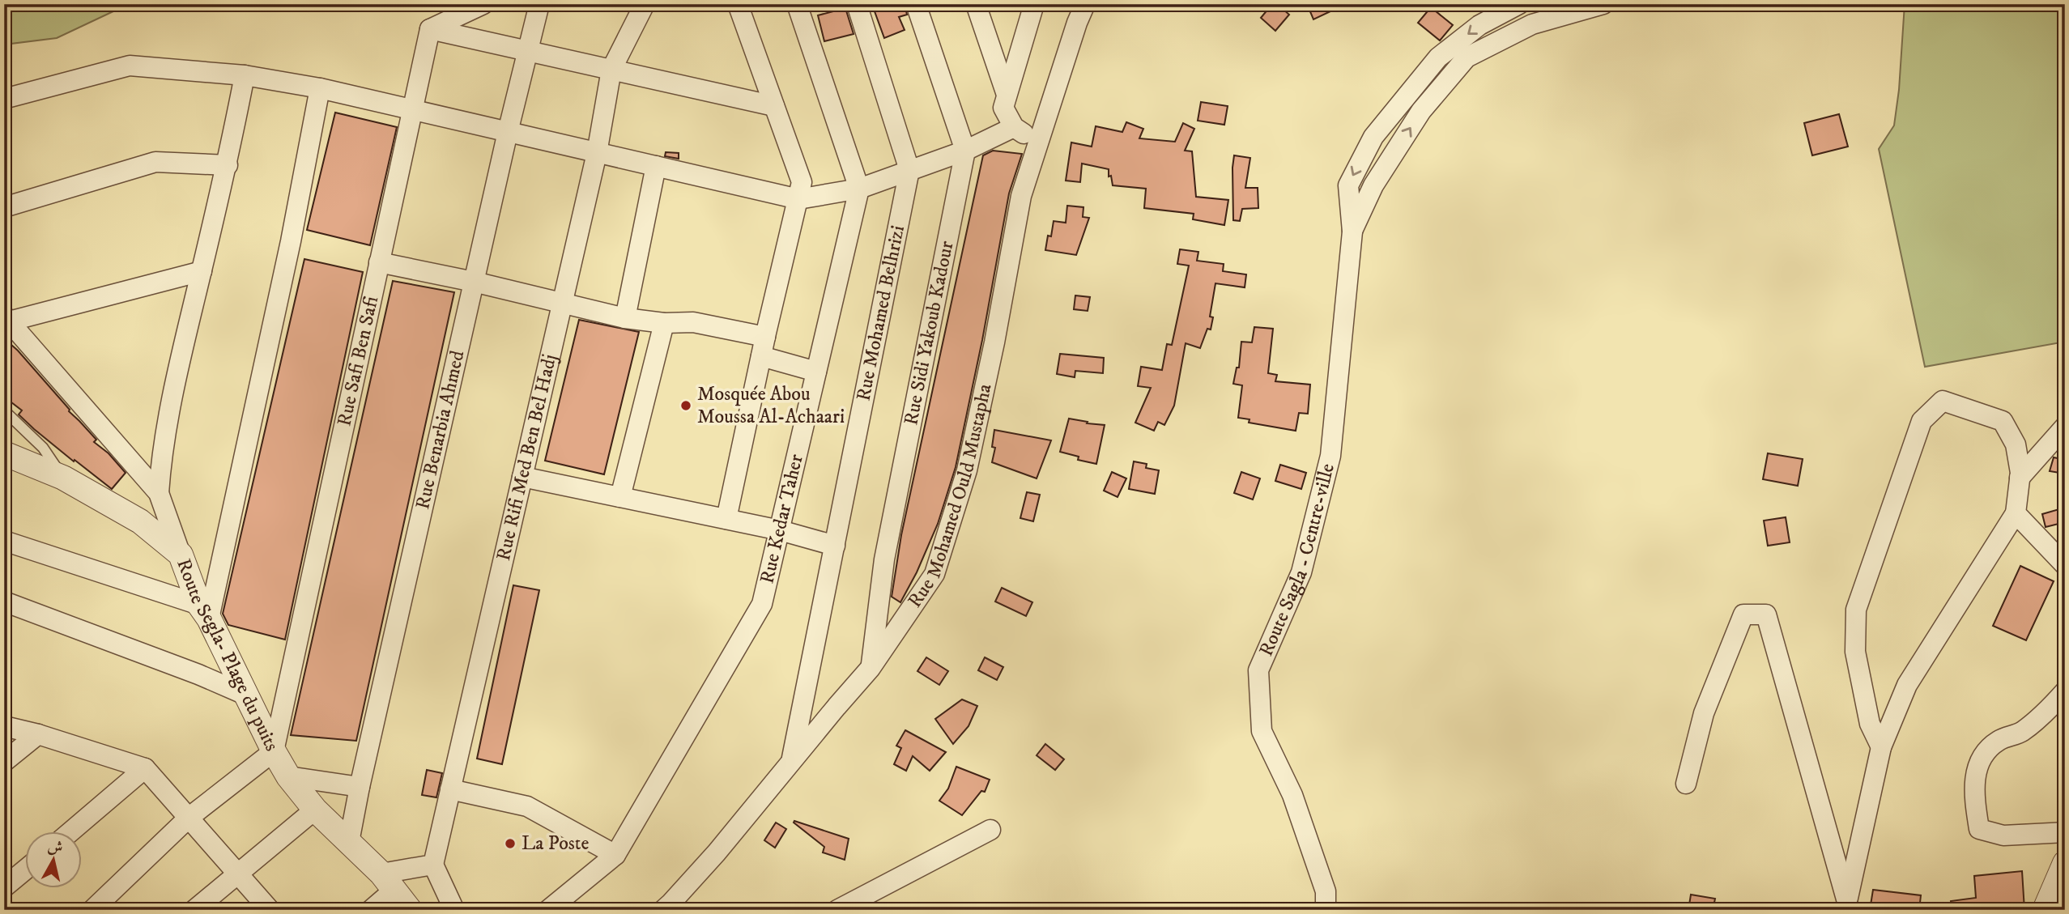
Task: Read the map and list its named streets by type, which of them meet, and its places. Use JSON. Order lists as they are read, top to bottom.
{
  "streets": {
    "street": [
      "Rue Mohamed Belhrizi",
      "Rue Sidi Yakoub Kadour",
      "Rue Safi Ben Safi",
      "Rue Benarbia Ahmed",
      "Rue Rifi Med Ben Bel Hadj",
      "Rue Mohamed Ould Mustapha",
      "Rue Kedar Taher",
      "Route Sagla - Centre-ville",
      "Route Segla- Plage du puits"
    ]
  },
  "crossings": [
    ["Rue Mohamed Belhrizi", "Rue Mohamed Ould Mustapha"],
    ["Rue Sidi Yakoub Kadour", "Rue Mohamed Ould Mustapha"],
    ["Rue Safi Ben Safi", "Route Segla- Plage du puits"],
    ["Rue Benarbia Ahmed", "Route Segla- Plage du puits"]
  ],
  "places": ["Mosquée Abou Moussa Al-Achaari", "La Poste"],
  "north": "top"
}
